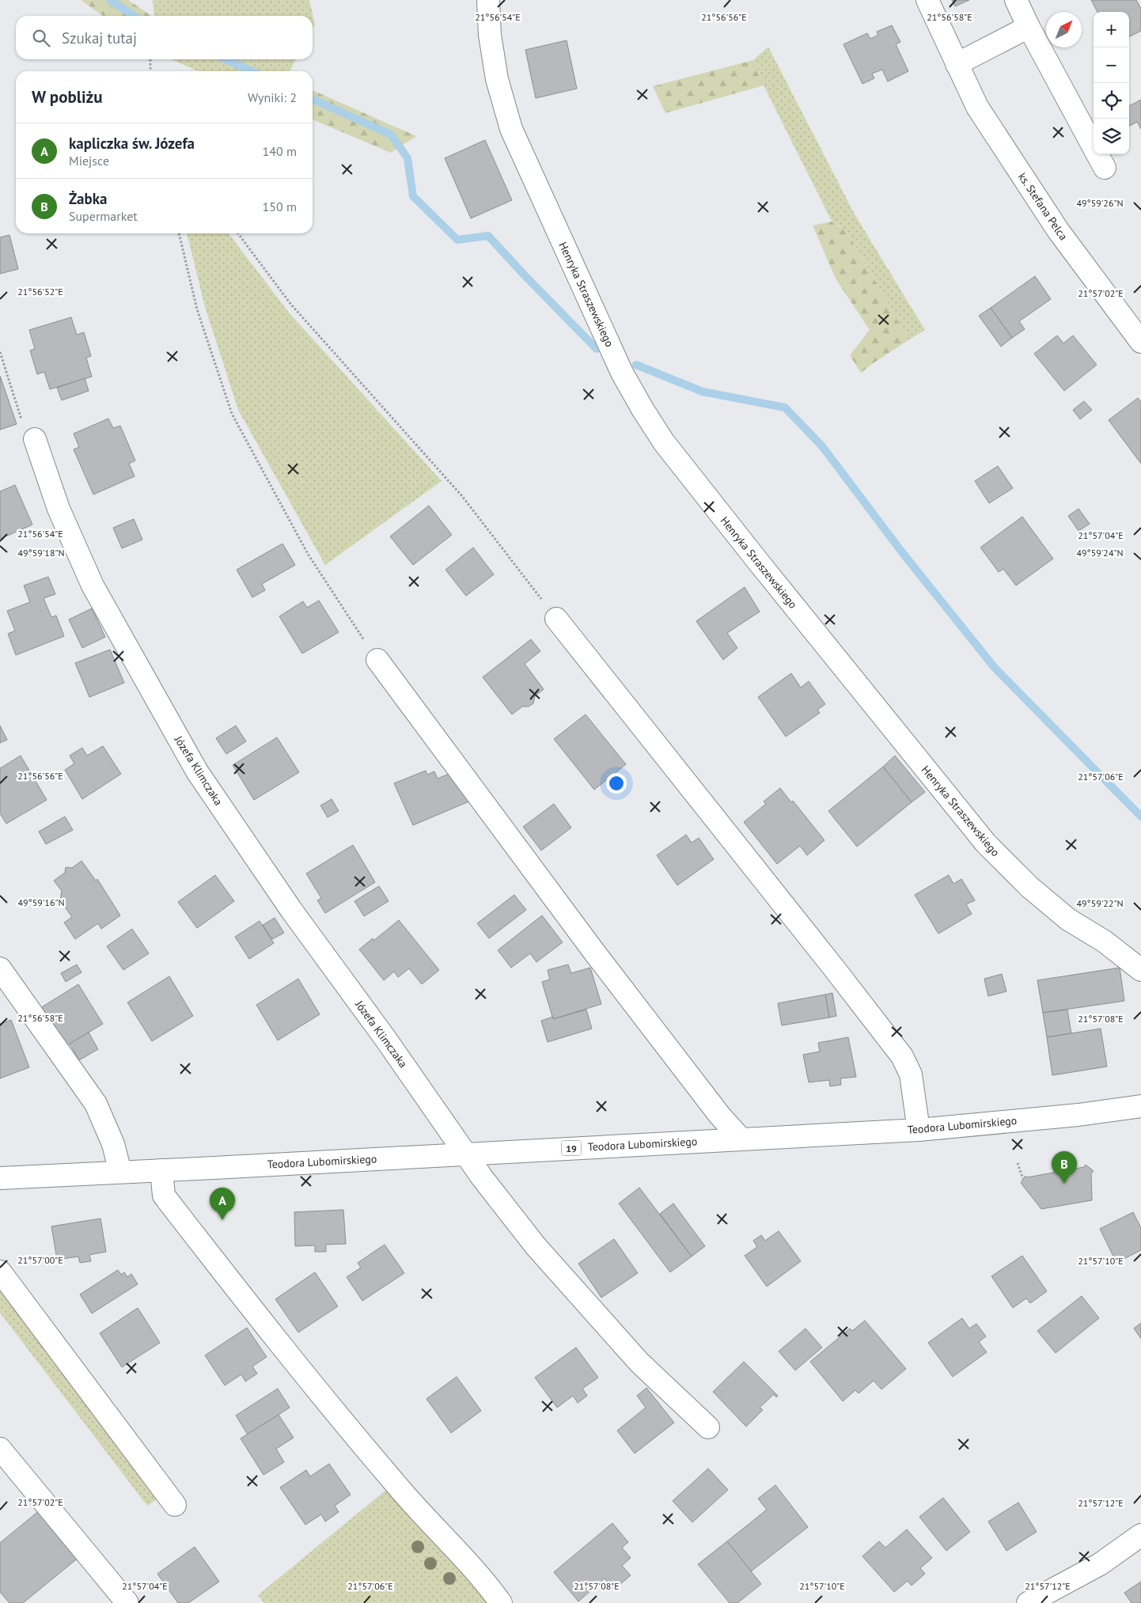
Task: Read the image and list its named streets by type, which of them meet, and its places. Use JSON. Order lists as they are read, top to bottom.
{
  "streets": {
    "main road": [
      "ks. Stefana Pelca",
      "Henryka Straszewskiego",
      "Józefa Klimczaka",
      "Teodora Lubomirskiego",
      "19"
    ]
  },
  "crossings": [
    ["Józefa Klimczaka", "Teodora Lubomirskiego"]
  ],
  "north": "top right",
  "page": {
    "map_buttons": ["+", "−"],
    "search": "Szukaj tutaj",
    "heading": ["W pobliżu", "Wyniki: 2"],
    "list": [
      {
        "mark": "A",
        "name": "kapliczka św. Józefa",
        "note": "Miejsce",
        "value": "140 m"
      },
      {
        "mark": "B",
        "name": "Żabka",
        "note": "Supermarket",
        "value": "150 m"
      }
    ],
    "pins": ["B", "A"]
  },
  "coordinates": [
    "21°56'54\"E",
    "21°56'56\"E",
    "21°56'58\"E",
    "49°59'26\"N",
    "21°56'52\"E",
    "21°57'02\"E",
    "21°57'04\"E",
    "49°59'18\"N",
    "49°59'24\"N",
    "21°57'06\"E",
    "49°59'16\"N",
    "49°59'22\"N",
    "21°57'08\"E",
    "21°57'00\"E",
    "21°57'10\"E",
    "21°57'12\"E"
  ]
}
